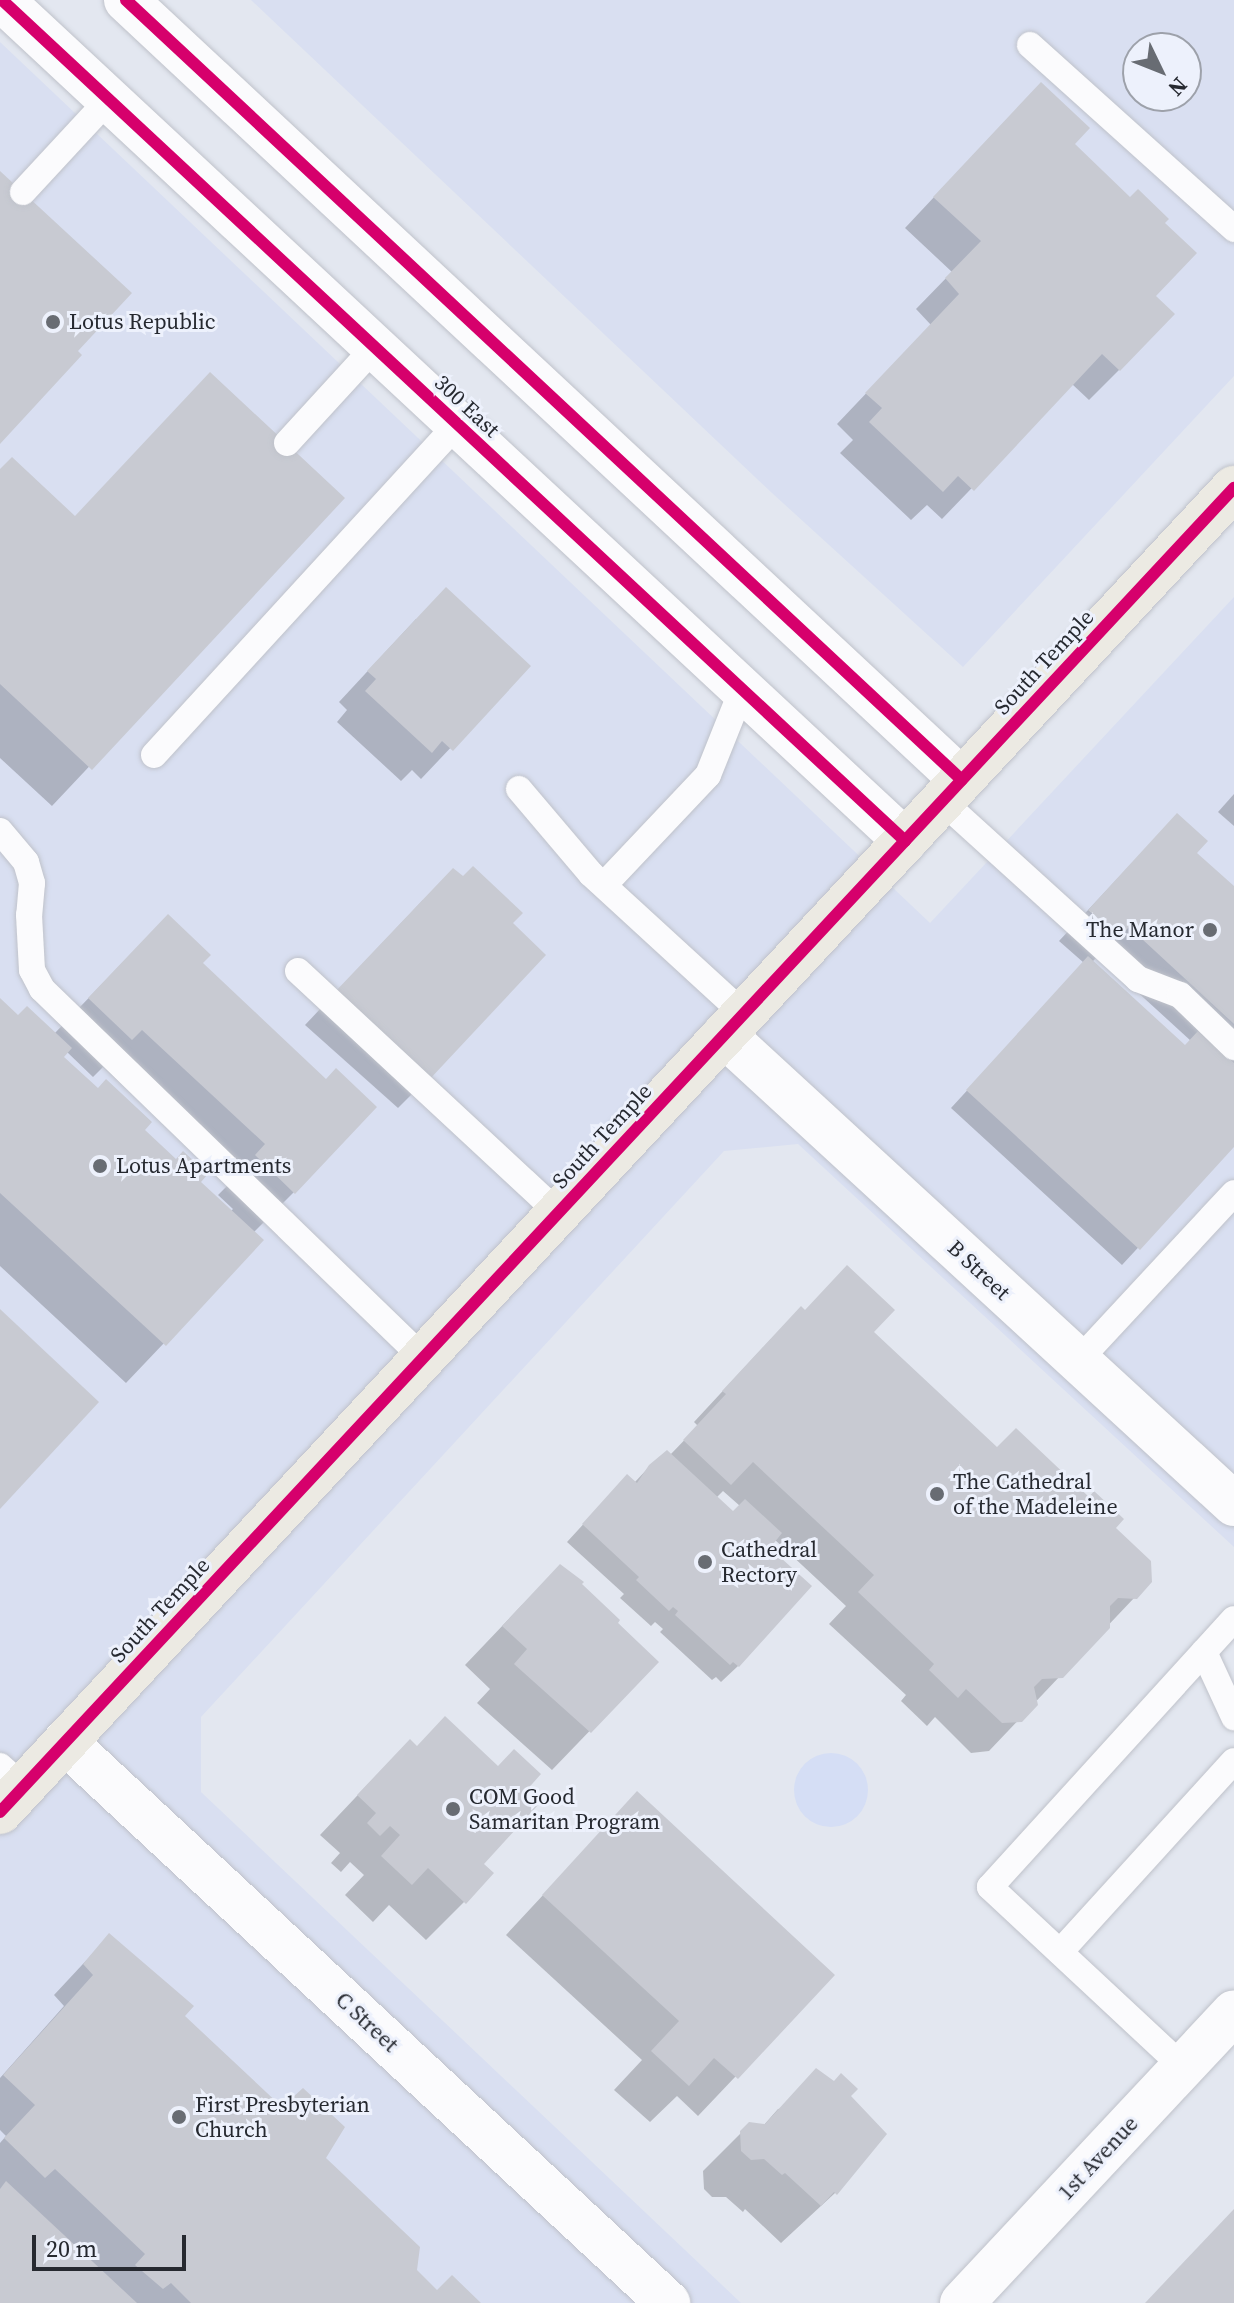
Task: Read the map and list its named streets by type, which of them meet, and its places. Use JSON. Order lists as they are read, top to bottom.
{
  "streets": {
    "main road": ["South Temple"],
    "street": [
      "300 East",
      "B Street",
      "C Street",
      "1st Avenue"
    ]
  },
  "crossings": [
    ["300 East", "South Temple"],
    ["South Temple", "B Street"],
    ["South Temple", "C Street"]
  ],
  "places": [
    "Lotus Republic",
    "The Manor",
    "Lotus Apartments",
    "The Cathedral of the Madeleine",
    "Cathedral Rectory",
    "COM Good Samaritan Program",
    "First Presbyterian Church"
  ],
  "scale_bar": "20 m",
  "north": "bottom right"
}
